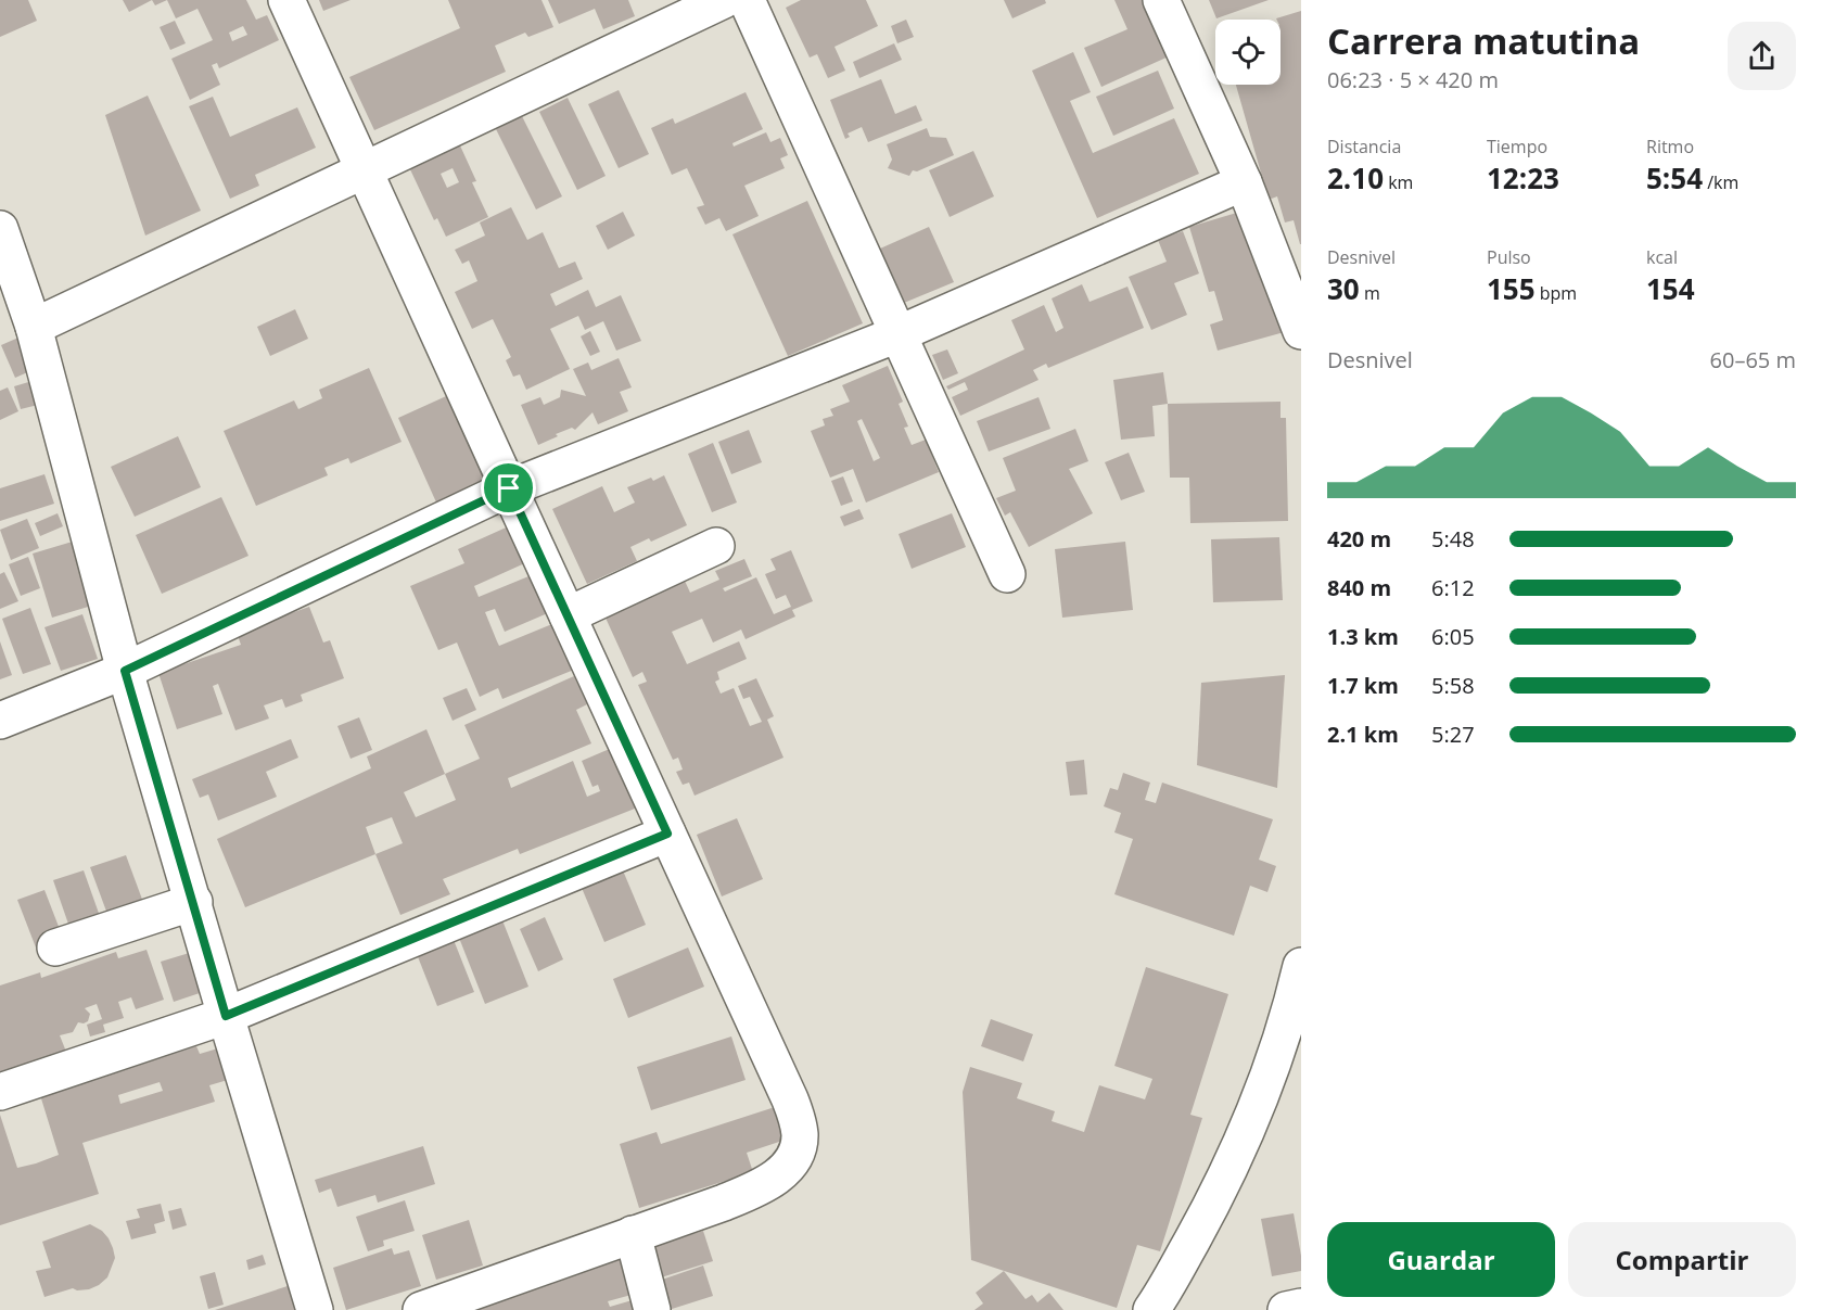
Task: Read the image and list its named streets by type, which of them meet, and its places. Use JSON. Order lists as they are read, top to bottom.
{
  "page": {
    "heading": ["Carrera matutina", "06:23 · 5 × 420 m"],
    "stats": [
      ["Distancia", "2.10 km"],
      ["Tiempo", "12:23"],
      ["Ritmo", "5:54 /km"],
      ["Desnivel", "30 m"],
      ["Pulso", "155 bpm"],
      ["kcal", "154"]
    ],
    "chart": ["Desnivel", "60–65 m"],
    "list": [
      {
        "name": "420 m",
        "note": "5:48"
      },
      {
        "name": "840 m",
        "note": "6:12"
      },
      {
        "name": "1.3 km",
        "note": "6:05"
      },
      {
        "name": "1.7 km",
        "note": "5:58"
      },
      {
        "name": "2.1 km",
        "note": "5:27"
      }
    ],
    "buttons": ["Guardar", "Compartir"]
  }
}
